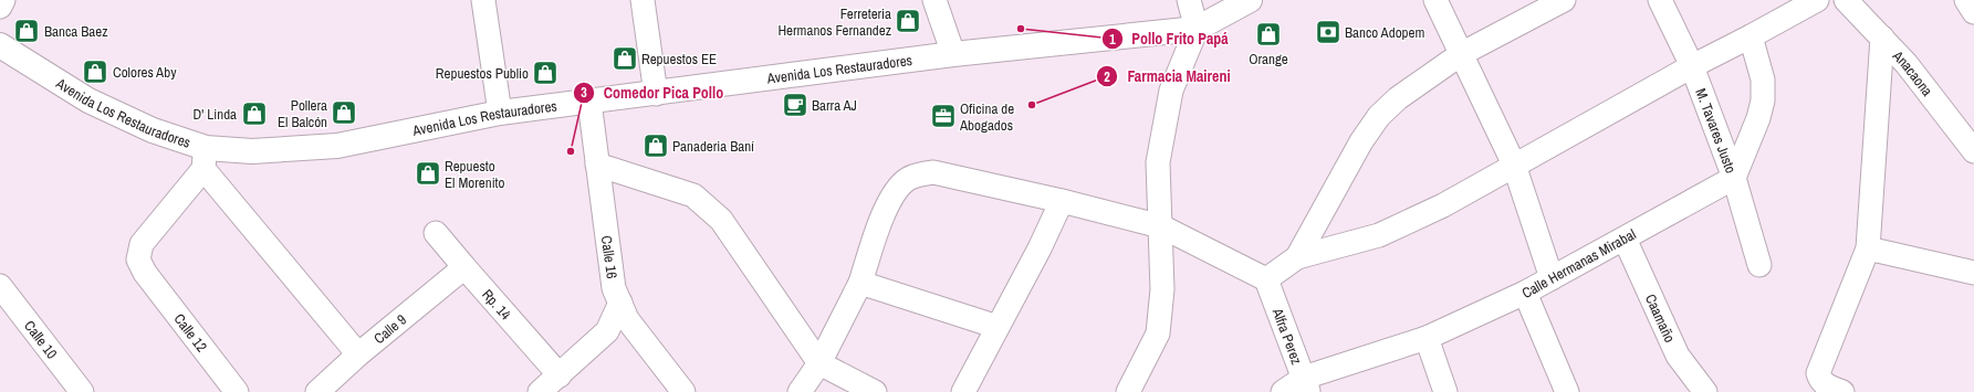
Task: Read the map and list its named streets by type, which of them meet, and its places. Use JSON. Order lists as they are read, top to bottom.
{
  "streets": {
    "street": [
      "Avenida Los Restauradores",
      "Anacaona",
      "M. Tavares Justo",
      "Calle 16",
      "Calle Hermanas Mirabal",
      "Rp. 14",
      "Caamaño",
      "Calle 9",
      "Calle 12",
      "Alfra Perez",
      "Calle 10"
    ]
  },
  "crossings": [
    ["Avenida Los Restauradores", "Calle 16"],
    ["Avenida Los Restauradores", "Calle 12"],
    ["M. Tavares Justo", "Calle Hermanas Mirabal"],
    ["Calle Hermanas Mirabal", "Caamaño"],
    ["Calle Hermanas Mirabal", "Alfra Perez"],
    ["Rp. 14", "Calle 9"]
  ],
  "places": {
    "shop": [
      "Ferreteria Hermanos Fernandez",
      "Banca Baez",
      "Orange",
      "Repuestos EE",
      "Colores Aby",
      "Repuestos Publio",
      "Pollera El Balcón",
      "D' Linda",
      "Panaderia Baní",
      "Repuesto El Morenito"
    ],
    "other": ["Pollo Frito Papá", "Farmacia Maireni", "Comedor Pica Pollo"],
    "bank": ["Banco Adopem"],
    "cafe": ["Barra AJ"],
    "office": ["Oficina de Abogados"]
  }
}
